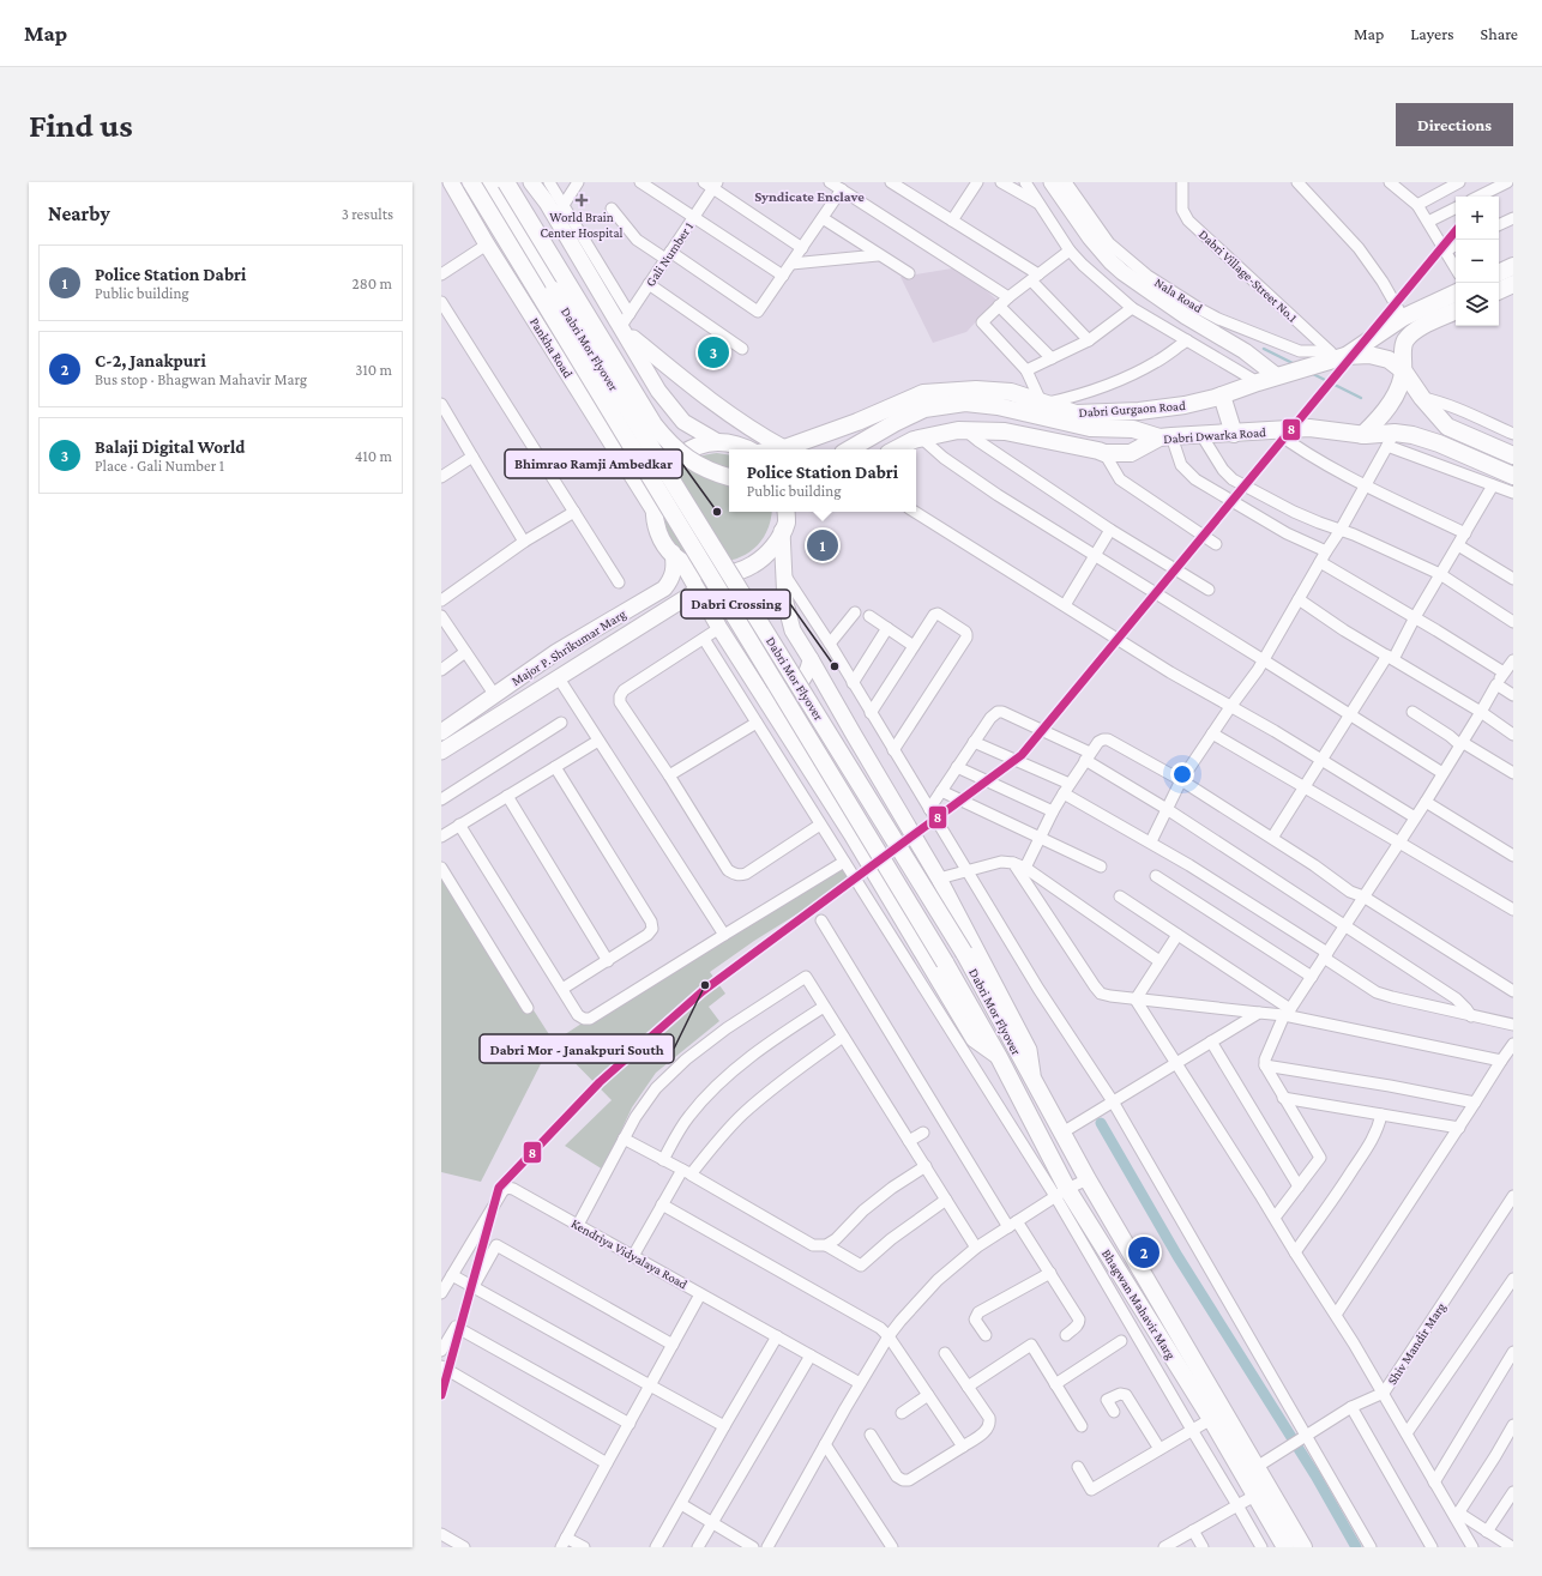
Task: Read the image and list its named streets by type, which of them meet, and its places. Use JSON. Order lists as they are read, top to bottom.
{
  "streets": {
    "main road": [
      "Pankha Road",
      "Dabri Mor Flyover",
      "Dabri Gurgaon Road",
      "Dabri Dwarka Road",
      "Major P. Shrikumar Marg",
      "Bhagwan Mahavir Marg"
    ],
    "street": [
      "Gali Number 1",
      "Dabri Village-Street No.1",
      "Nala Road",
      "Kendriya Vidyalaya Road",
      "Shiv Mandir Marg"
    ]
  },
  "crossings": [
    ["Dabri Village-Street No.1", "Nala Road"],
    ["Dabri Village-Street No.1", "Dabri Gurgaon Road"],
    ["Nala Road", "Dabri Gurgaon Road"],
    ["Dabri Mor Flyover", "Bhagwan Mahavir Marg"],
    ["Bhagwan Mahavir Marg", "Shiv Mandir Marg"]
  ],
  "districts": ["Syndicate Enclave"],
  "places": {
    "health": ["World Brain Center Hospital"],
    "other": ["Bhimrao Ramji Ambedkar", "Dabri Crossing", "Dabri Mor - Janakpuri South"]
  },
  "lines": ["transit line 8"],
  "page": {
    "header": "Map",
    "nav": ["Map", "Layers", "Share"],
    "buttons": "Directions",
    "title": "Find us",
    "heading": ["Nearby", "3 results"],
    "map_buttons": ["+", "−"],
    "list": [
      {
        "mark": "1",
        "name": "Police Station Dabri",
        "note": "Public building",
        "value": "280 m"
      },
      {
        "mark": "2",
        "name": "C-2, Janakpuri",
        "note": "Bus stop · Bhagwan Mahavir Marg",
        "value": "310 m"
      },
      {
        "mark": "3",
        "name": "Balaji Digital World",
        "note": "Place · Gali Number 1",
        "value": "410 m"
      }
    ],
    "pins": ["3", "1", "2"],
    "popup": ["Police Station Dabri", "Public building"]
  }
}
